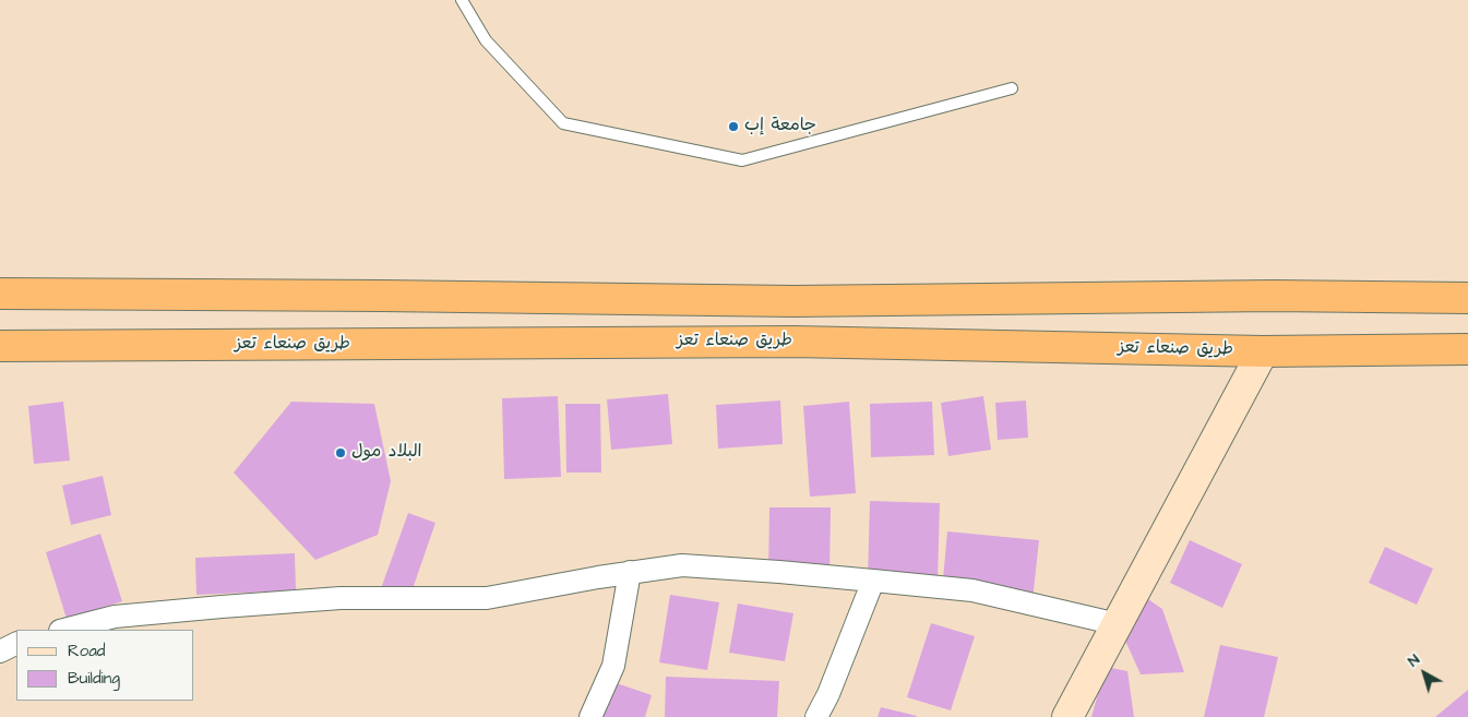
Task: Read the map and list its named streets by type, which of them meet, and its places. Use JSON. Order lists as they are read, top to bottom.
{
  "streets": {
    "highway": ["طريق صنعاء تعز"]
  },
  "places": ["جامعة إب", "البلاد مول"],
  "legend": ["Road", "Building"],
  "north": "top left"
}
